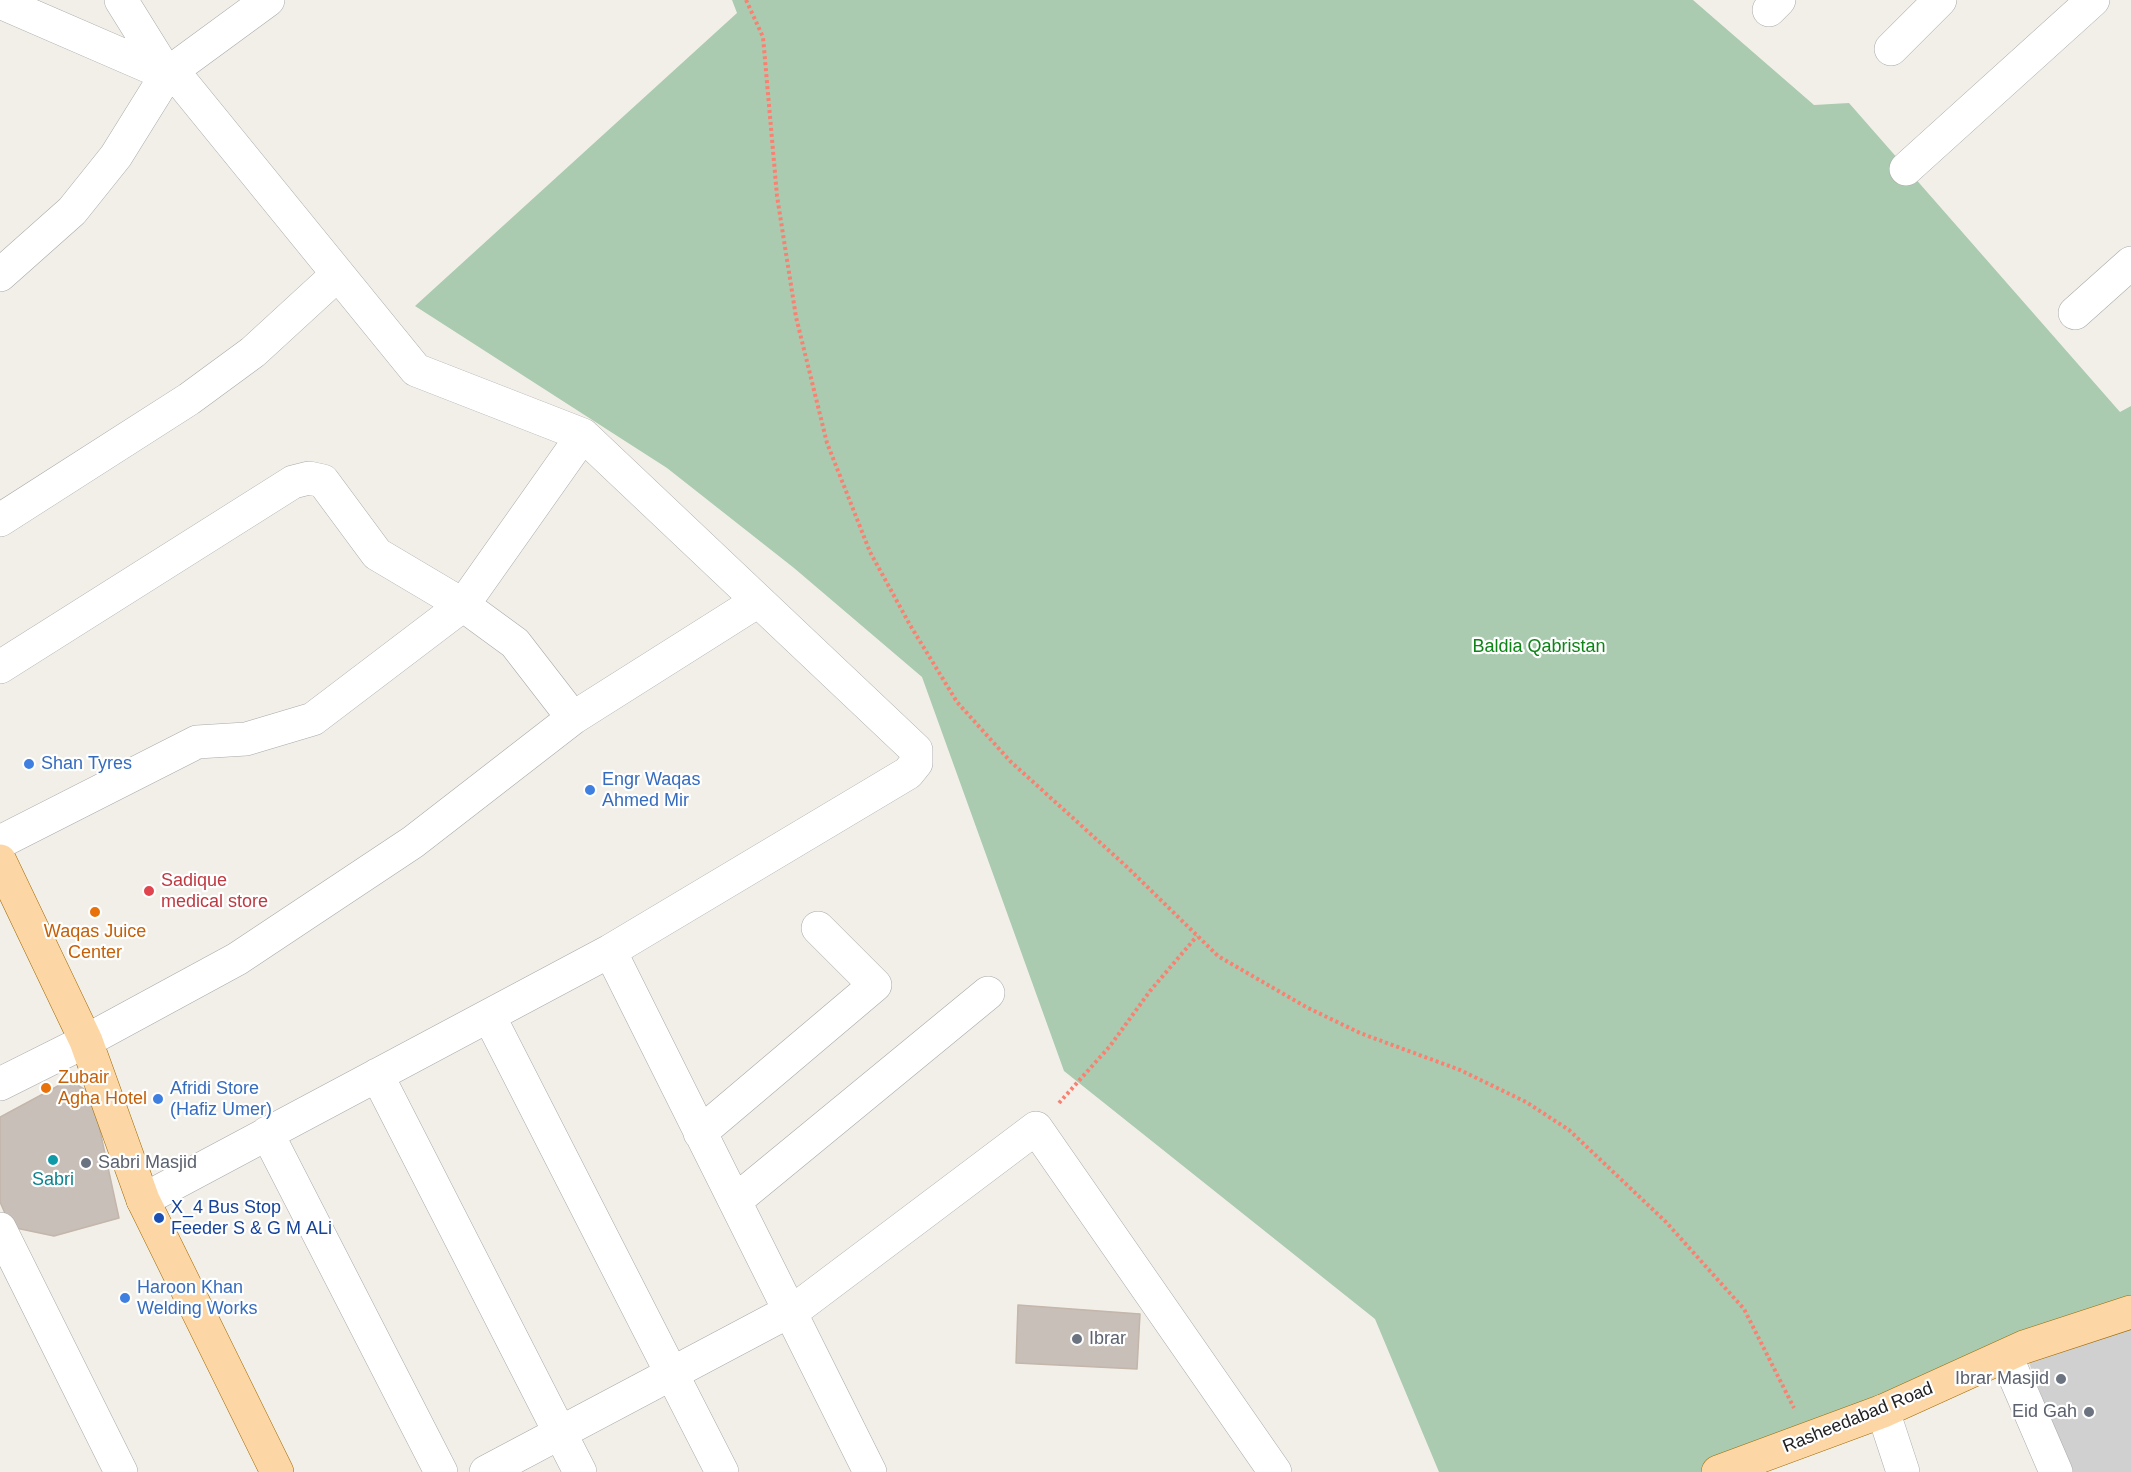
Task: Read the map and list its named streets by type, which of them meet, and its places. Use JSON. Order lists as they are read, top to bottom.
{
  "streets": {
    "main road": ["Rasheedabad Road"]
  },
  "parks": ["Baldia Qabristan"],
  "places": [
    "Shan Tyres",
    "Engr Waqas Ahmed Mir",
    "Sadique medical store",
    "Waqas Juice Center",
    "Zubair Agha Hotel",
    "Afridi Store (Hafiz Umer)",
    "Sabri",
    "Sabri Masjid",
    "X_4 Bus Stop Feeder S & G M ALi",
    "Haroon Khan Welding Works",
    "Ibrar",
    "Ibrar Masjid",
    "Eid Gah"
  ]
}
